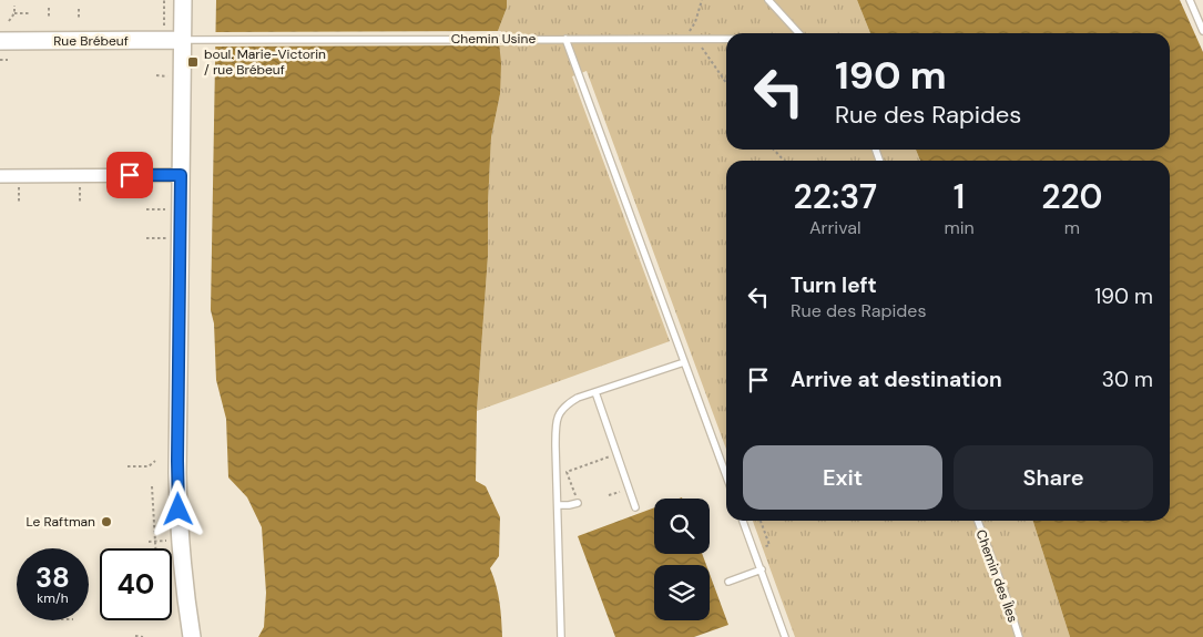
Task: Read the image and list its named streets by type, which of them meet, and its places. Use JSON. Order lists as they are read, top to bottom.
{
  "streets": {
    "street": ["Rue Brébeuf"],
    "lane": ["Chemin Usine", "Chemin des Îles"]
  },
  "crossings": [
    ["Chemin Usine", "Rue Brébeuf"]
  ],
  "places": {
    "transit": ["boul. Marie-Victorin / rue Brébeuf"],
    "other": ["Le Raftman"]
  },
  "page": {
    "turn": ["190 m", "Rue des Rapides"],
    "eta": [
      "22:37",
      "Arrival",
      "1",
      "min",
      "220",
      "m"
    ],
    "list": [
      {
        "name": "Turn left",
        "note": "Rue des Rapides",
        "value": "190 m"
      },
      {
        "name": "Arrive at destination",
        "value": "30 m"
      }
    ],
    "buttons": ["Exit", "Share"],
    "speed": "38 km/h",
    "limit": "40"
  }
}
